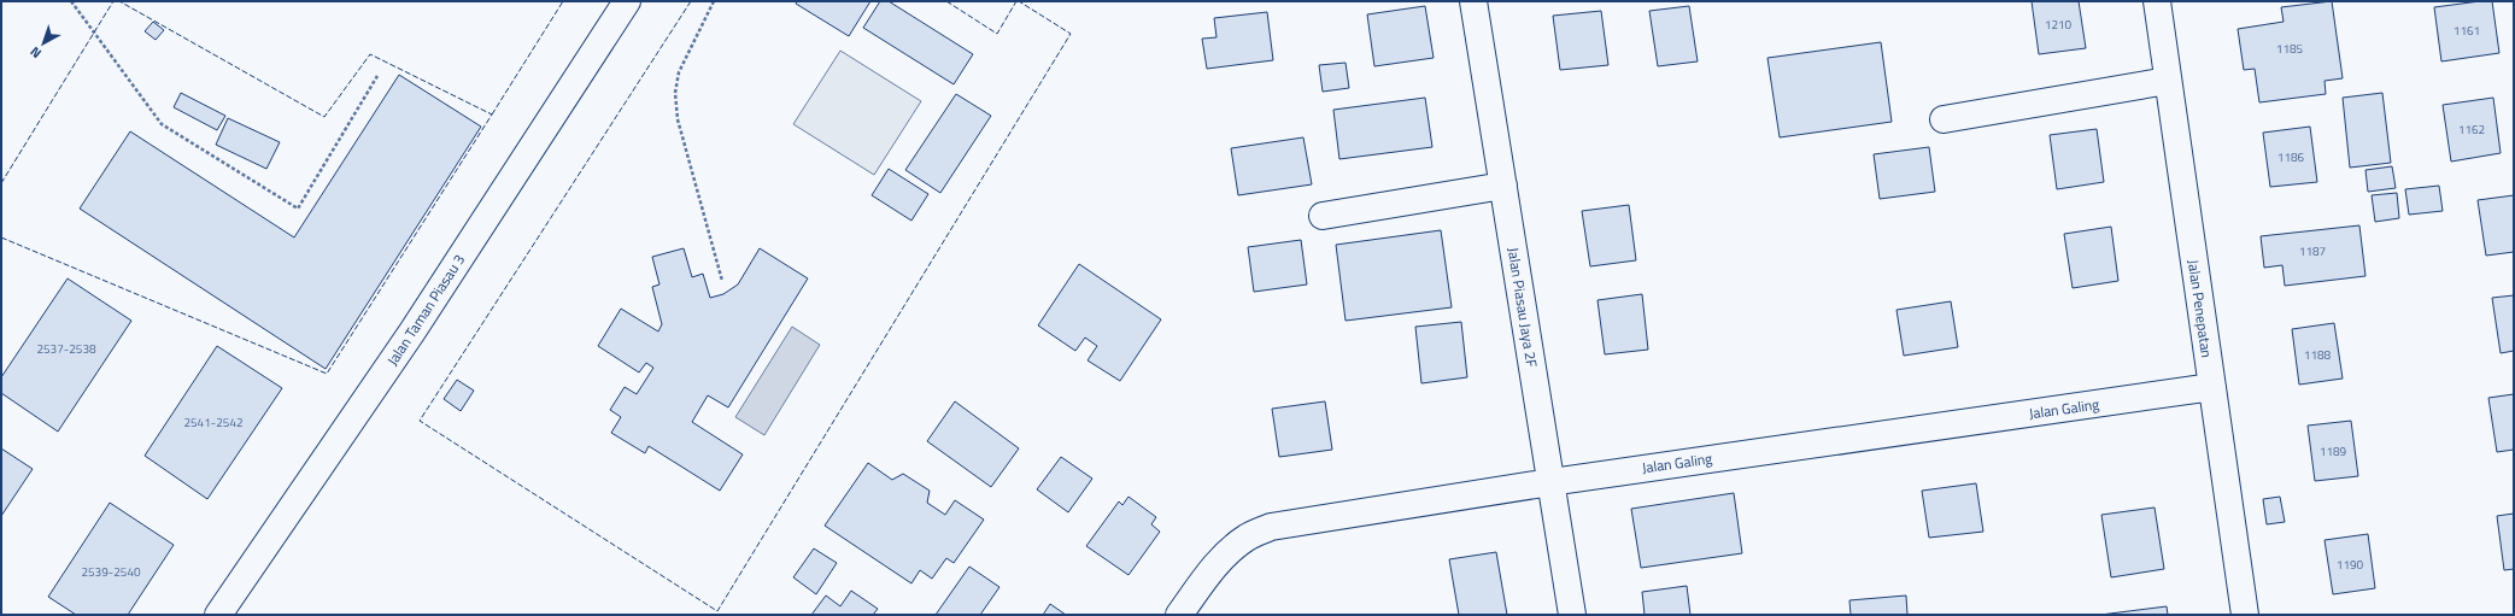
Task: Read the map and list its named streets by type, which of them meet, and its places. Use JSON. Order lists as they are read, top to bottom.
{
  "streets": {
    "street": [
      "Jalan Piasau Jaya 2F",
      "Jalan Penepatan",
      "Jalan Taman Piasau 3",
      "Jalan Galing"
    ]
  },
  "crossings": [
    ["Jalan Piasau Jaya 2F", "Jalan Galing"],
    ["Jalan Penepatan", "Jalan Galing"]
  ],
  "house_numbers": [
    "1210",
    "1161",
    "1185",
    "1162",
    "1186",
    "1187",
    "2537-2538",
    "1188",
    "2541-2542",
    "1189",
    "1190",
    "2539-2540"
  ],
  "north": "bottom left"
}
